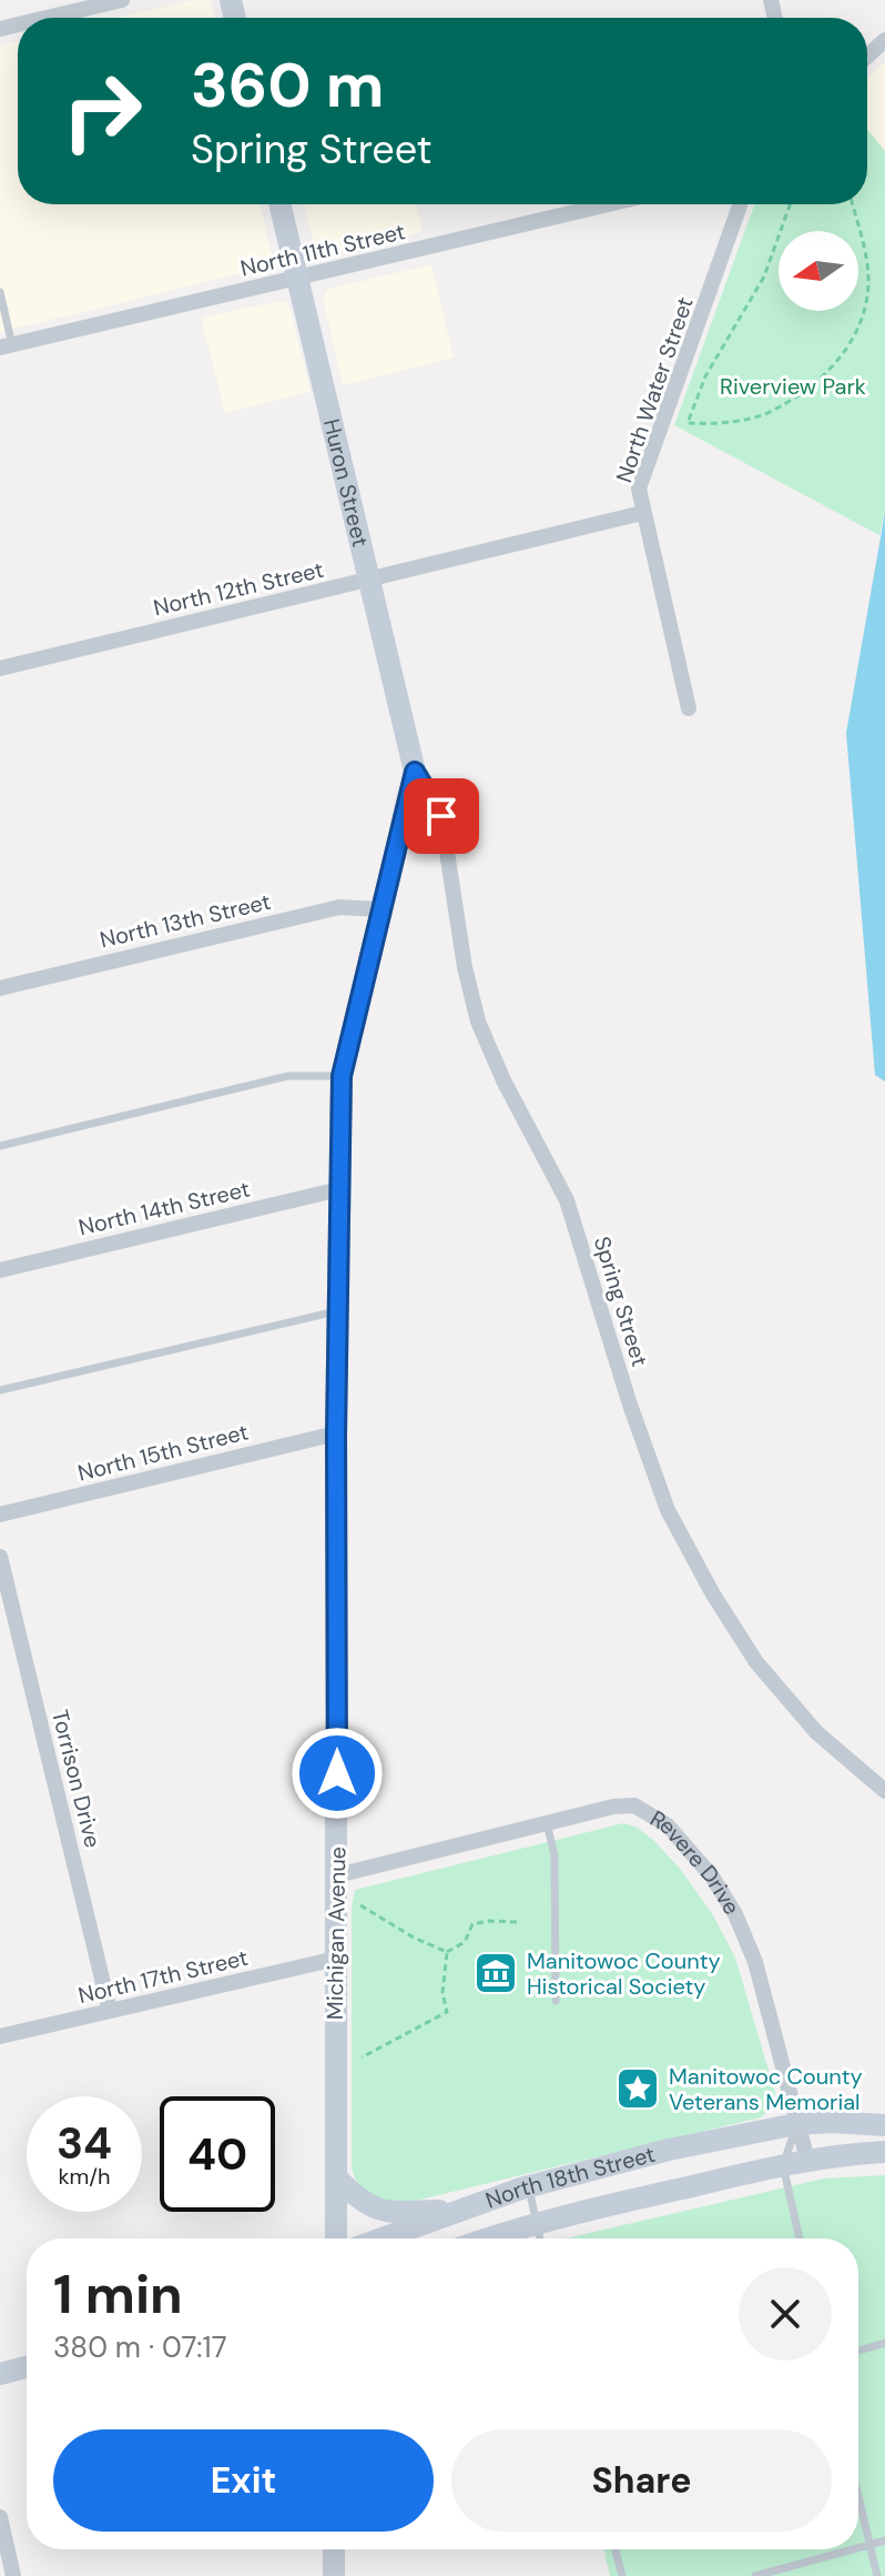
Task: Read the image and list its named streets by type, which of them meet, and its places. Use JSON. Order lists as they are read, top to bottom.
{
  "streets": {
    "street": [
      "North 11th Street",
      "North Water Street",
      "Huron Street",
      "North 12th Street",
      "North 13th Street",
      "North 14th Street",
      "Spring Street",
      "North 15th Street",
      "Torrison Drive",
      "Revere Drive",
      "Michigan Avenue",
      "North 17th Street",
      "North 18th Street"
    ]
  },
  "crossings": [
    ["North 11th Street", "Huron Street"],
    ["North Water Street", "North 12th Street"],
    ["Huron Street", "North 12th Street"],
    ["Huron Street", "Spring Street"],
    ["Huron Street", "Michigan Avenue"],
    ["North 13th Street", "Michigan Avenue"],
    ["North 14th Street", "Michigan Avenue"],
    ["Spring Street", "Michigan Avenue"],
    ["North 15th Street", "Michigan Avenue"],
    ["Torrison Drive", "North 17th Street"],
    ["Revere Drive", "Michigan Avenue"],
    ["Revere Drive", "North 18th Street"],
    ["Michigan Avenue", "North 17th Street"]
  ],
  "parks": ["Riverview Park"],
  "places": {
    "museum": ["Manitowoc County Historical Society"],
    "place": ["Manitowoc County Veterans Memorial"]
  },
  "north": "left",
  "page": {
    "turn": ["360 m", "Spring Street"],
    "speed": "34 km/h",
    "limit": "40",
    "heading": ["1 min", "380 m · 07:17"],
    "buttons": ["Exit", "Share"]
  }
}
